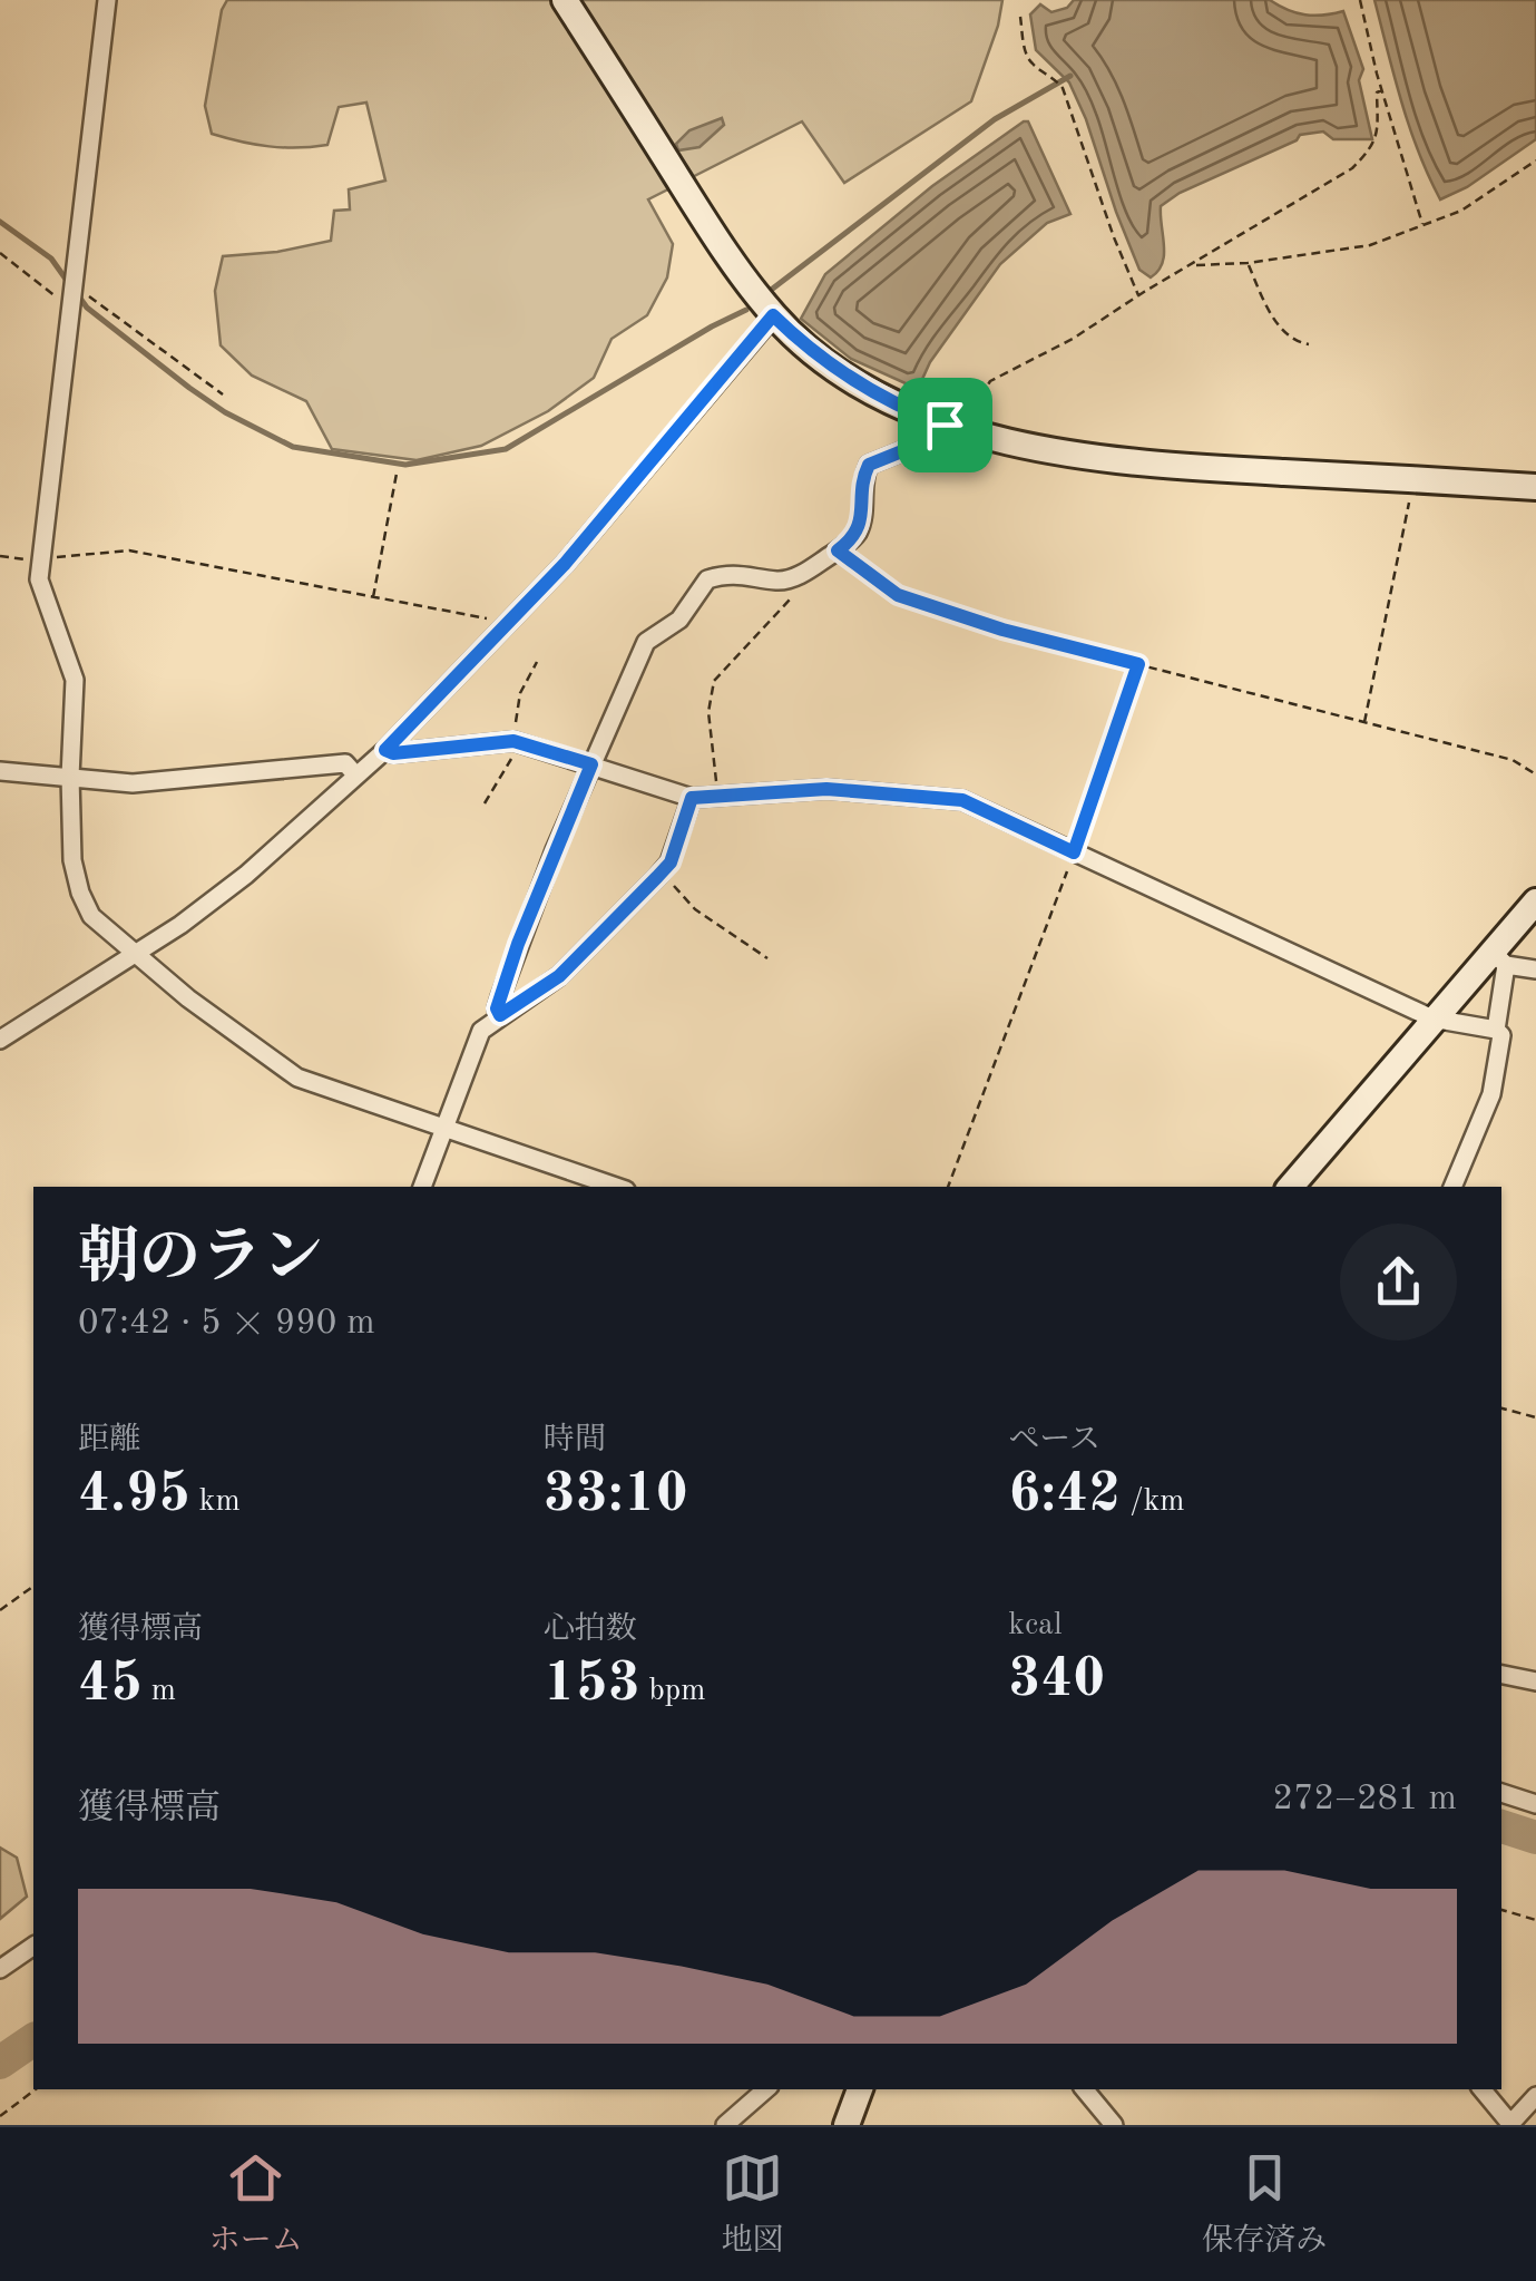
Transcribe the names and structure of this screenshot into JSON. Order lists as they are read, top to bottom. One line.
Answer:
{"page":{"heading":["朝のラン","07:42 · 5 × 990 m"],"stats":[["距離","4.95 km"],["時間","33:10"],["ペース","6:42 /km"],["獲得標高","45 m"],["心拍数","153 bpm"],["kcal","340"]],"chart":["獲得標高","272–281 m"],"tabs":["ホーム","地図","保存済み"]}}
